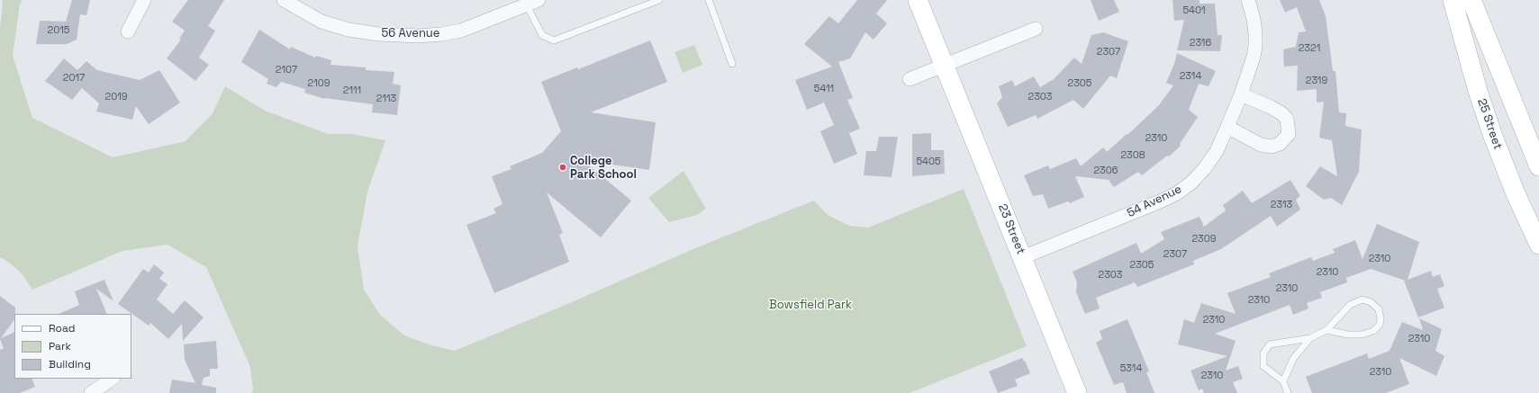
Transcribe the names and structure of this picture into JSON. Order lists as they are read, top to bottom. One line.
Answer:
{"streets":{"main road":["25 Street","23 Street"],"street":["56 Avenue","54 Avenue"]},"crossings":[["54 Avenue","23 Street"]],"parks":["Bowsfield Park"],"places":["College Park School"],"house_numbers":["5401","2015","2316","2321","2307","2107","2314","2017","2319","2109","2305","5411","2111","2019","2303","2113","2310","2308","5405","2306","2313","2309","2307","2310","2305","2310","2303","2310","2310","2310","2310","5314","2310","2310"],"legend":["Road","Park","Building"]}
